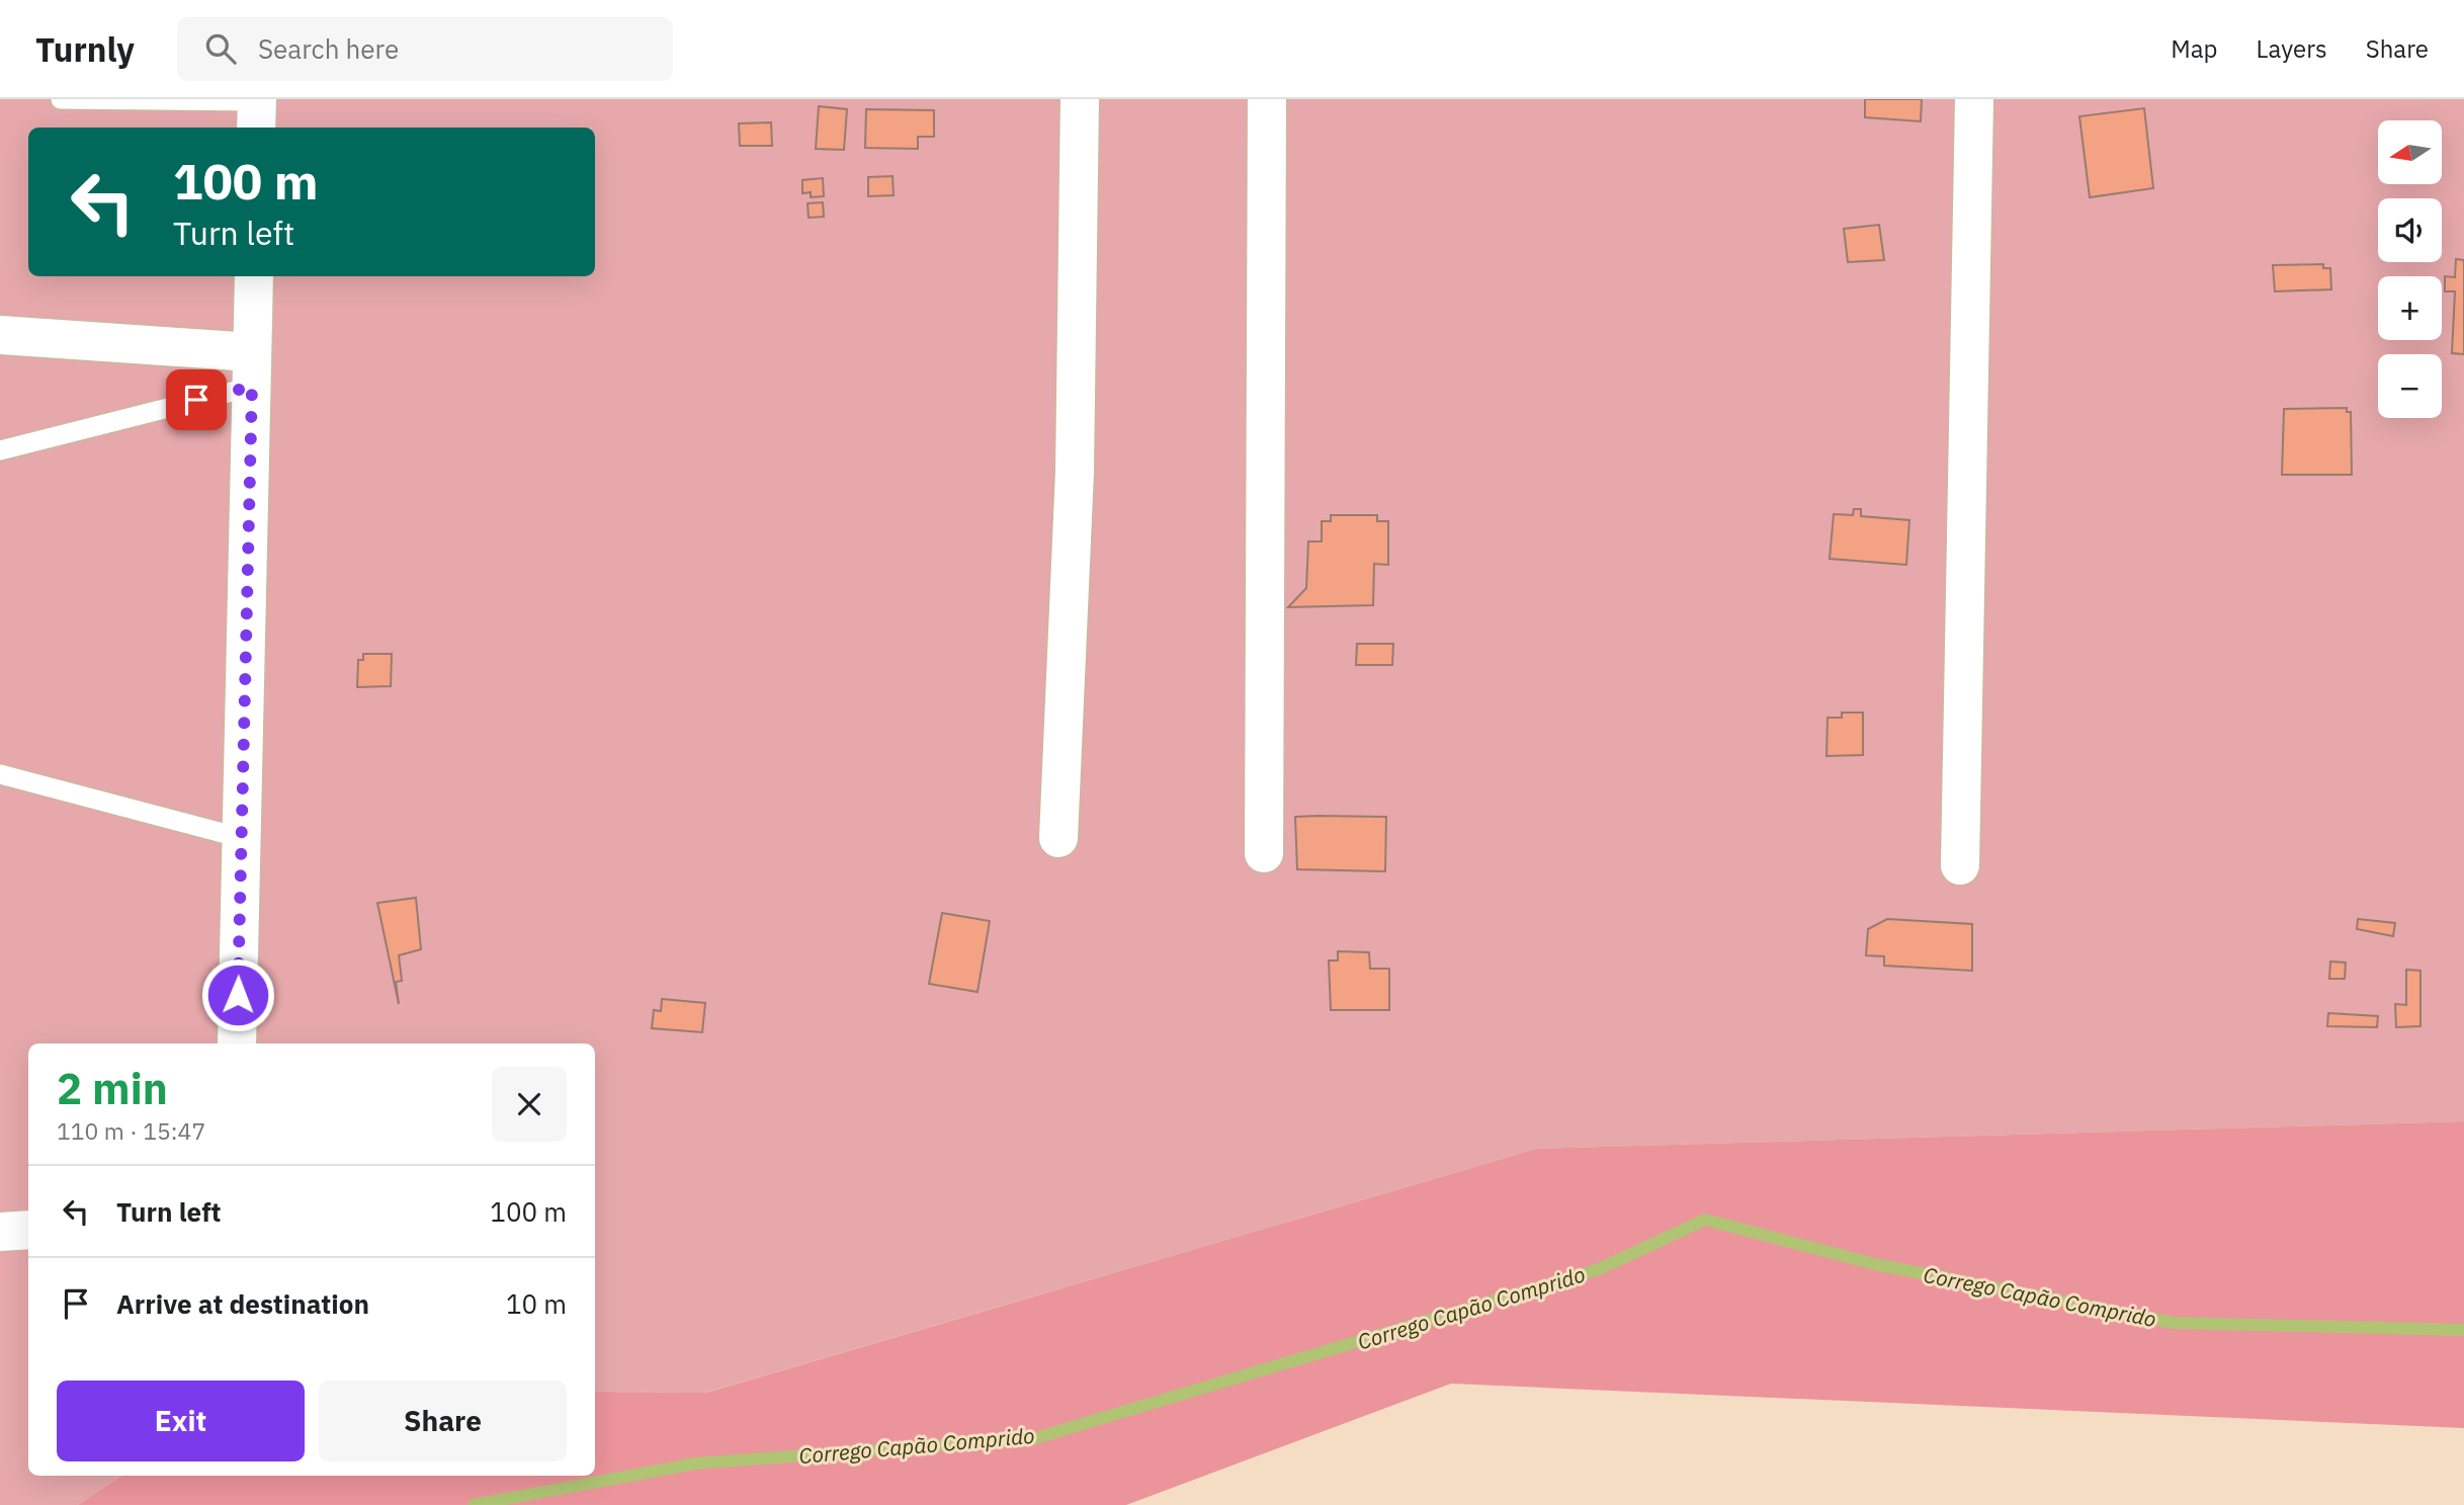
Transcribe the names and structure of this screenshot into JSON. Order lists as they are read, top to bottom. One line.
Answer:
{"water":["Corrego Capão Comprido"],"north":"left","page":{"header":"Turnly","search":"Search here","nav":["Map","Layers","Share"],"map_buttons":["+","−"],"turn":["100 m","Turn left"],"heading":["2 min","110 m · 15:47"],"list":[{"name":"Turn left","value":"100 m"},{"name":"Arrive at destination","value":"10 m"}],"buttons":["Exit","Share"]}}
